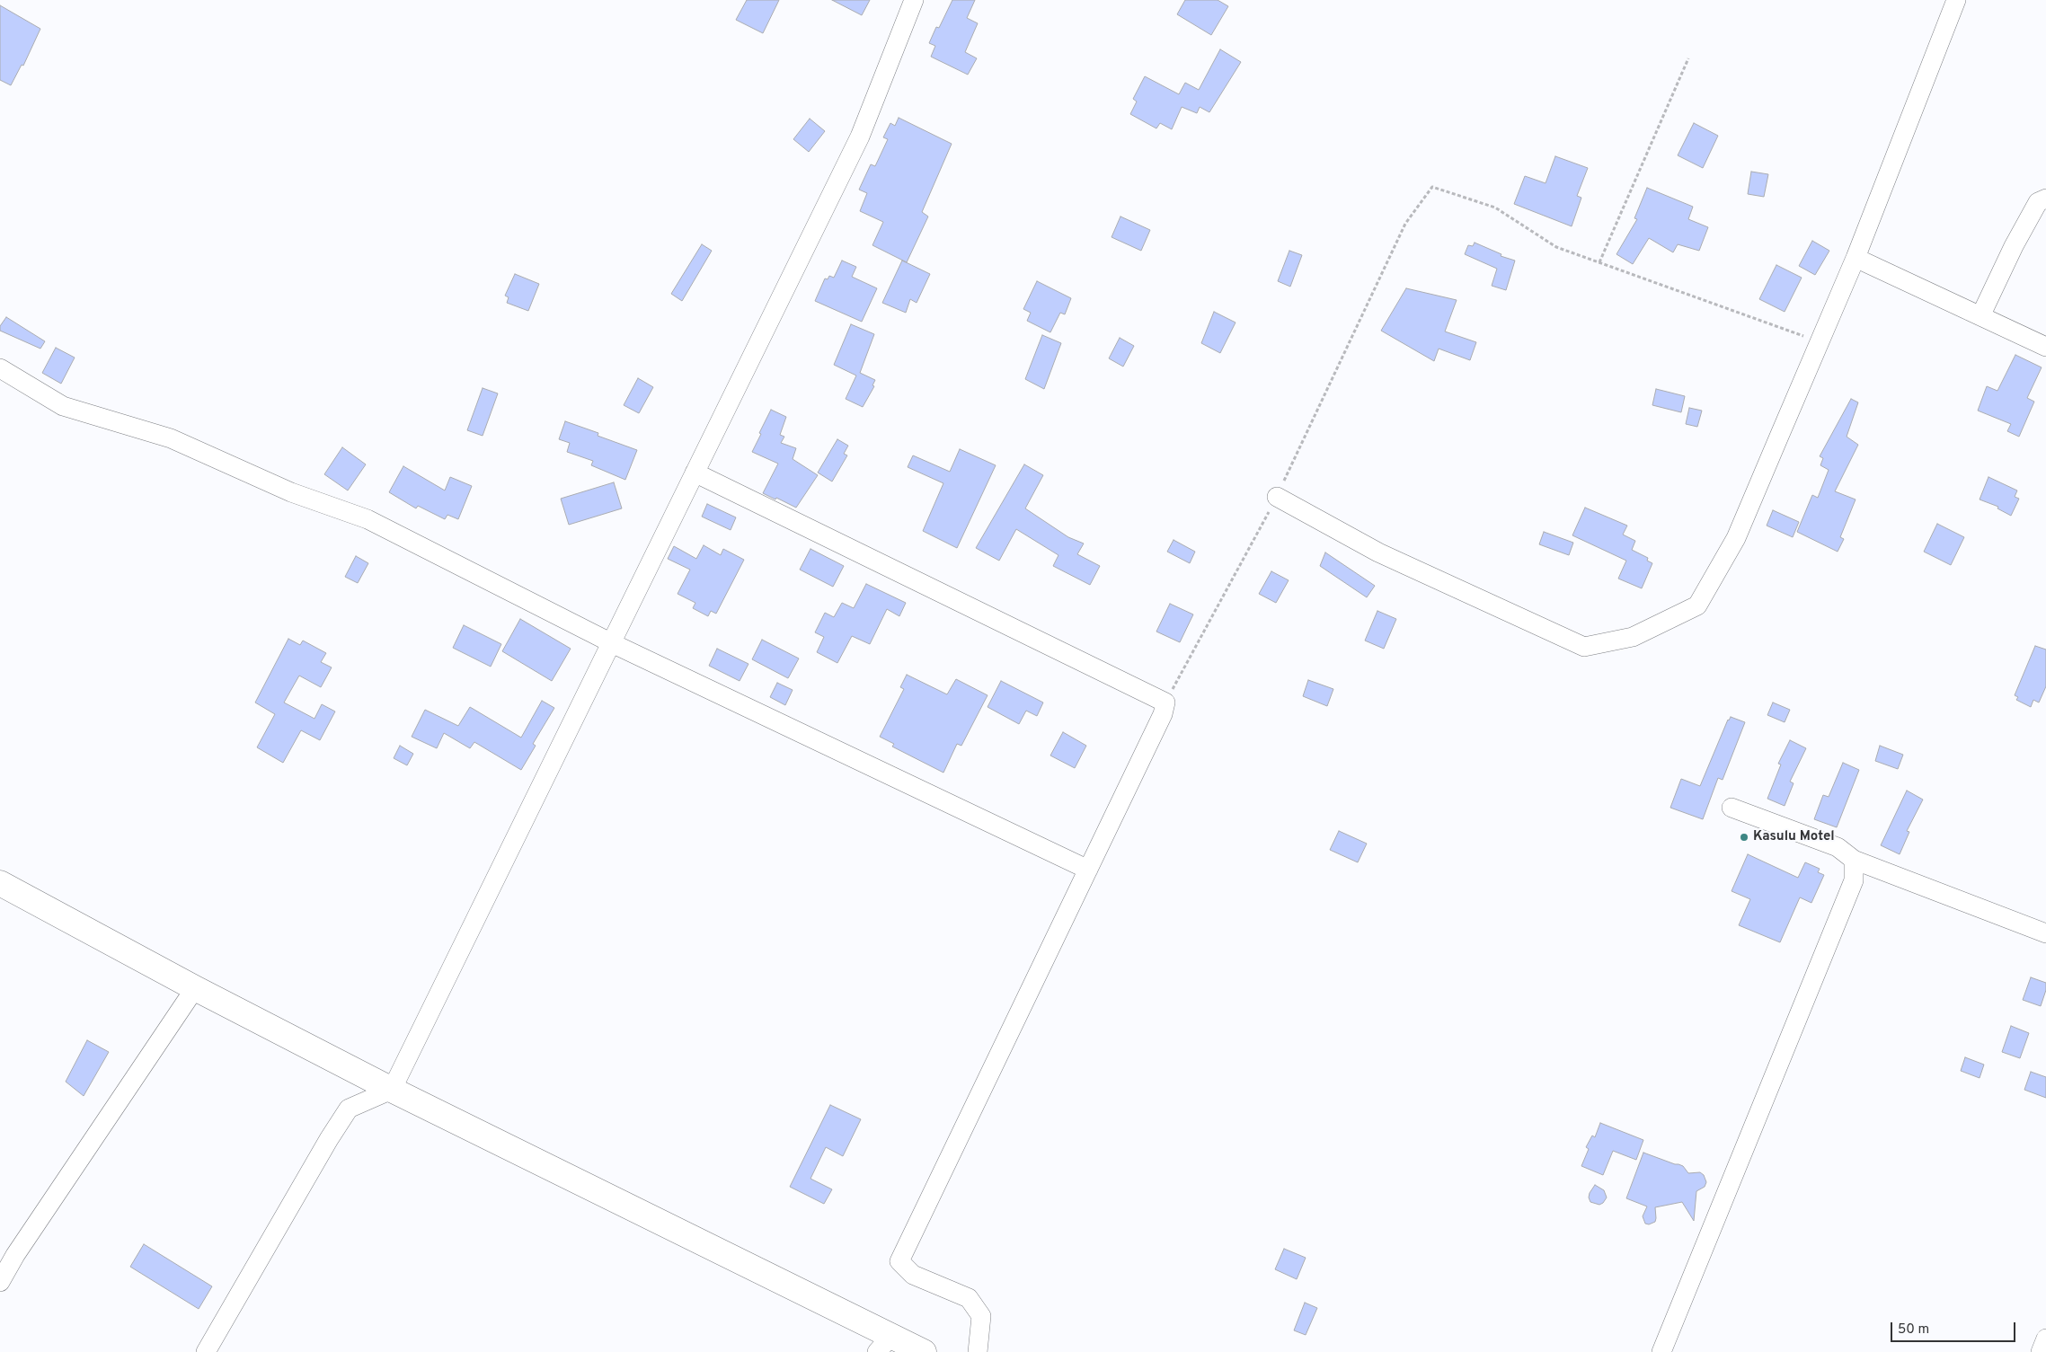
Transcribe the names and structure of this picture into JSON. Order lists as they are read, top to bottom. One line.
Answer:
{"places":["Kasulu Motel"],"scale_bar":"50 m"}
